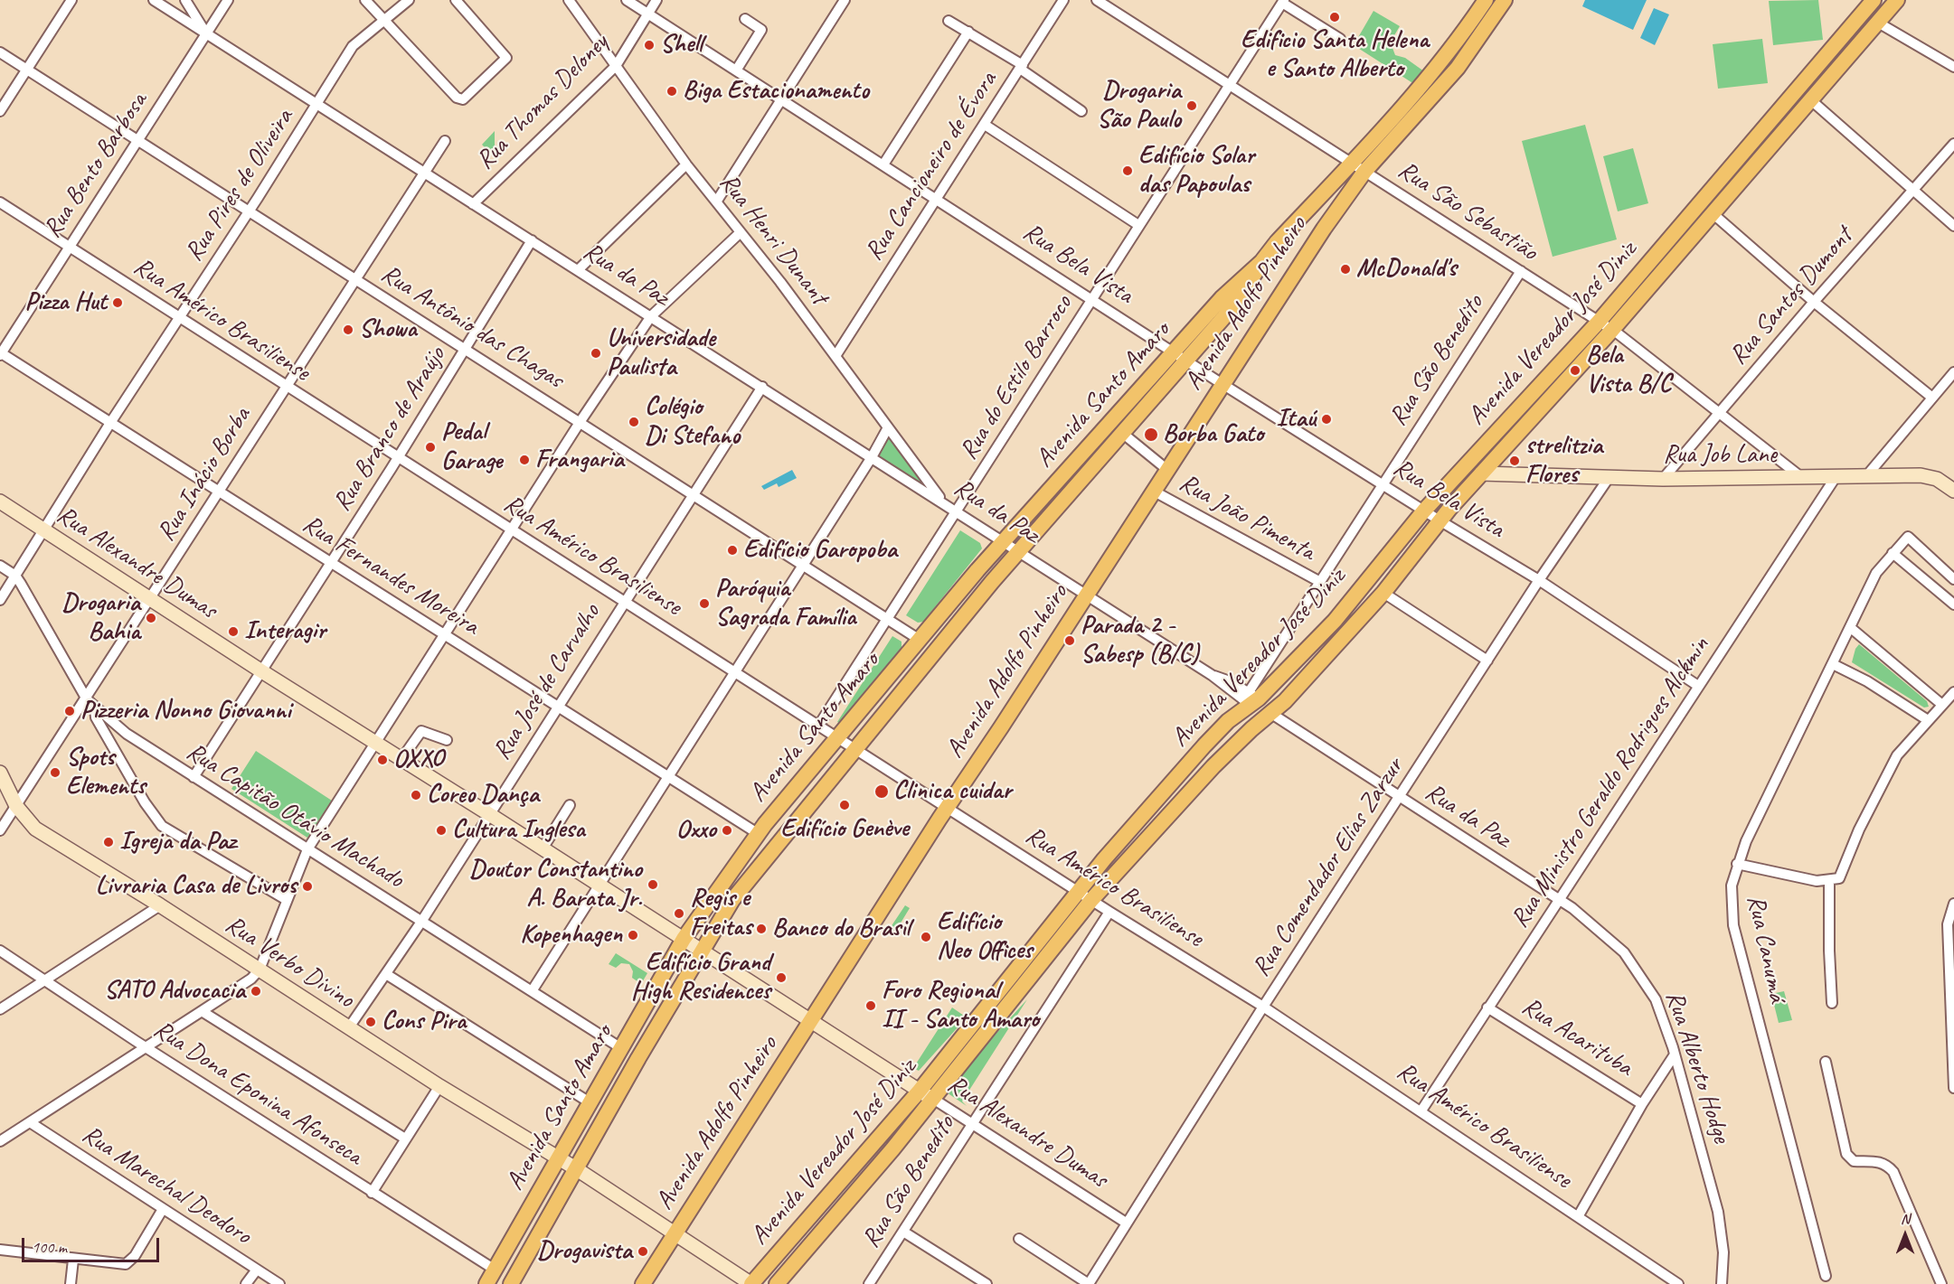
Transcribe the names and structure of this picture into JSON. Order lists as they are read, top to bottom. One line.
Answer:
{"streets":{"main road":["Avenida Adolfo Pinheiro","Avenida Vereador José Diniz","Avenida Santo Amaro"],"street":["Rua Thomas Deloney","Rua Bento Barbosa","Rua Cancioneiro de Évora","Rua Pires de Oliveira","Rua São Sebastião","Rua Henri Dunant","Rua Bela Vista","Rua da Paz","Rua Santos Dumont","Rua Américo Brasiliense","Rua Antônio das Chagas","Rua São Benedito","Rua do Estilo Barroco","Rua Branco de Araújo","Rua Job Lane","Rua Inácio Borba","Rua João Pimenta","Rua Alexandre Dumas","Rua Fernandes Moreira","Rua José de Carvalho","Rua Ministro Geraldo Rodrigues Alckmin","Rua Capitão Otávio Machado","Rua Comendador Elias Zarzur","Rua Canumá","Rua Verbo Divino","Rua Acarituba","Rua Alberto Hodge","Rua Dona Eponina Afonseca","Rua Marechal Deodoro"]},"crossings":[["Rua Thomas Deloney","Rua Henri Dunant"],["Rua Thomas Deloney","Rua Bela Vista"],["Rua Thomas Deloney","Rua da Paz"],["Rua Bento Barbosa","Rua da Paz"],["Rua Bento Barbosa","Rua Américo Brasiliense"],["Rua Bento Barbosa","Rua Antônio das Chagas"],["Rua Bento Barbosa","Rua Fernandes Moreira"],["Rua Cancioneiro de Évora","Rua Henri Dunant"],["Rua Cancioneiro de Évora","Rua Bela Vista"],["Rua Pires de Oliveira","Rua da Paz"],["Rua Pires de Oliveira","Rua Américo Brasiliense"],["Rua Pires de Oliveira","Rua Antônio das Chagas"],["Rua Pires de Oliveira","Rua Alexandre Dumas"],["Rua Pires de Oliveira","Rua Fernandes Moreira"],["Rua Pires de Oliveira","Rua Capitão Otávio Machado"],["Rua São Sebastião","Rua Santos Dumont"],["Rua São Sebastião","Avenida Adolfo Pinheiro"],["Rua São Sebastião","Avenida Vereador José Diniz"],["Rua São Sebastião","Rua São Benedito"],["Rua São Sebastião","Rua do Estilo Barroco"],["Rua São Sebastião","Avenida Santo Amaro"],["Rua São Sebastião","Rua Job Lane"],["Rua Henri Dunant","Rua da Paz"],["Rua Bela Vista","Avenida Adolfo Pinheiro"],["Rua Bela Vista","Avenida Vereador José Diniz"],["Rua Bela Vista","Rua São Benedito"],["Rua Bela Vista","Rua do Estilo Barroco"],["Rua Bela Vista","Avenida Santo Amaro"],["Rua Bela Vista","Rua Ministro Geraldo Rodrigues Alckmin"],["Rua Bela Vista","Rua Comendador Elias Zarzur"],["Rua da Paz","Avenida Adolfo Pinheiro"],["Rua da Paz","Avenida Vereador José Diniz"],["Rua da Paz","Rua São Benedito"],["Rua da Paz","Rua do Estilo Barroco"],["Rua da Paz","Avenida Santo Amaro"],["Rua da Paz","Rua Branco de Araújo"],["Rua da Paz","Rua Inácio Borba"],["Rua da Paz","Rua José de Carvalho"],["Rua da Paz","Rua Ministro Geraldo Rodrigues Alckmin"],["Rua da Paz","Rua Comendador Elias Zarzur"],["Rua da Paz","Rua Alberto Hodge"],["Rua Santos Dumont","Rua Job Lane"],["Avenida Adolfo Pinheiro","Rua Américo Brasiliense"],["Avenida Adolfo Pinheiro","Rua João Pimenta"],["Avenida Adolfo Pinheiro","Rua Alexandre Dumas"],["Avenida Adolfo Pinheiro","Rua Verbo Divino"],["Rua Américo Brasiliense","Avenida Vereador José Diniz"],["Rua Américo Brasiliense","Rua São Benedito"],["Rua Américo Brasiliense","Rua do Estilo Barroco"],["Rua Américo Brasiliense","Avenida Santo Amaro"],["Rua Américo Brasiliense","Rua Branco de Araújo"],["Rua Américo Brasiliense","Rua Inácio Borba"],["Rua Américo Brasiliense","Rua José de Carvalho"],["Rua Américo Brasiliense","Rua Ministro Geraldo Rodrigues Alckmin"],["Rua Américo Brasiliense","Rua Comendador Elias Zarzur"],["Rua Antônio das Chagas","Rua do Estilo Barroco"],["Rua Antônio das Chagas","Avenida Santo Amaro"],["Rua Antônio das Chagas","Rua Branco de Araújo"],["Rua Antônio das Chagas","Rua Inácio Borba"],["Rua Antônio das Chagas","Rua José de Carvalho"],["Avenida Vereador José Diniz","Rua São Benedito"],["Avenida Vereador José Diniz","Rua Job Lane"],["Avenida Vereador José Diniz","Rua Alexandre Dumas"],["Avenida Vereador José Diniz","Rua Verbo Divino"],["Rua São Benedito","Rua João Pimenta"],["Rua São Benedito","Rua Alexandre Dumas"],["Avenida Santo Amaro","Rua Alexandre Dumas"],["Avenida Santo Amaro","Rua Fernandes Moreira"],["Avenida Santo Amaro","Rua Capitão Otávio Machado"],["Avenida Santo Amaro","Rua Verbo Divino"],["Avenida Santo Amaro","Rua Dona Eponina Afonseca"],["Rua Branco de Araújo","Rua Alexandre Dumas"],["Rua Branco de Araújo","Rua Fernandes Moreira"],["Rua Branco de Araújo","Rua Capitão Otávio Machado"],["Rua Job Lane","Rua Ministro Geraldo Rodrigues Alckmin"],["Rua Job Lane","Rua Comendador Elias Zarzur"],["Rua Inácio Borba","Rua Alexandre Dumas"],["Rua Inácio Borba","Rua Fernandes Moreira"],["Rua Inácio Borba","Rua Capitão Otávio Machado"],["Rua Inácio Borba","Rua Verbo Divino"],["Rua Alexandre Dumas","Rua José de Carvalho"],["Rua Alexandre Dumas","Rua Comendador Elias Zarzur"],["Rua Fernandes Moreira","Rua José de Carvalho"],["Rua José de Carvalho","Rua Capitão Otávio Machado"],["Rua José de Carvalho","Rua Verbo Divino"],["Rua Ministro Geraldo Rodrigues Alckmin","Rua Acarituba"],["Rua Ministro Geraldo Rodrigues Alckmin","Rua Alberto Hodge"]],"places":["Edificio Santa Helena e Santo Alberto","Shell","Biga Estacionamento","Drogaria São Paulo","Edifício Solar das Papoulas","McDonald's","Pizza Hut","Showa","Universidade Paulista","Bela Vista B/C","Itaú","Colégio Di Stefano","Borba Gato","Pedal Garage","Frangaria","strelitzia Flores","Edifício Garopoba","Paróquia Sagrada Família","Drogaria Bahia","Interagir","Parada 2 - Sabesp (B/C)","Pizzeria Nonno Giovanni","OXXO","Spots Elements","Clinica cuidar","Coreo Dança","Edifício Genève","Cultura Inglesa","Oxxo","Igreja da Paz","Doutor Constantino A. Barata Jr.","Livraria Casa de Livros","Regis e Freitas","Banco do Brasil","Kopenhagen","Edifício Neo Offices","Edifício Grand High Residences","SATO Advocacia","Foro Regional II - Santo Amaro","Cons Pira","Drogavista"],"scale_bar":"100 m","north":"top"}
